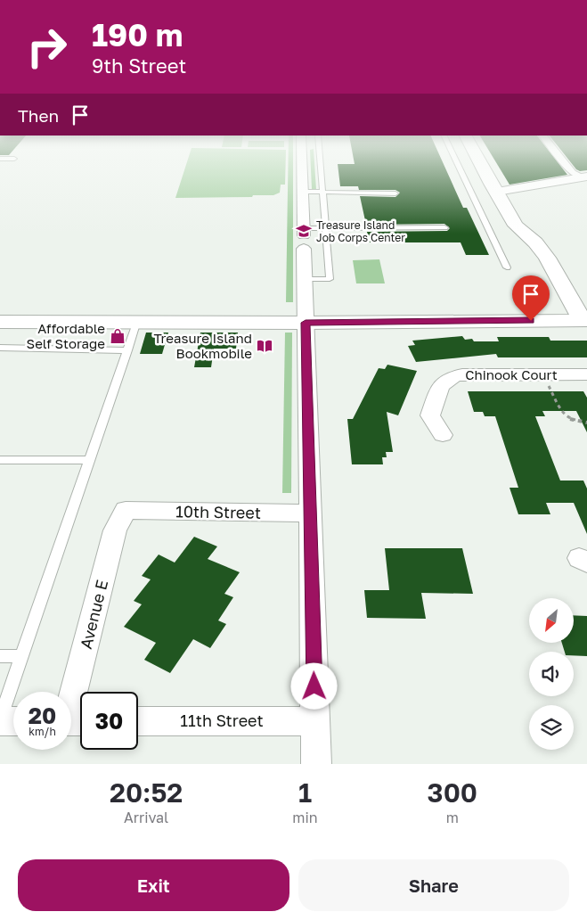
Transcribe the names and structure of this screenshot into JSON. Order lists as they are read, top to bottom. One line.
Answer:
{"streets":{"street":["Chinook Court","10th Street","Avenue E","11th Street"]},"crossings":[["10th Street","Avenue E"]],"places":{"school or university":["Treasure Island Job Corps Center"],"shop":["Affordable Self Storage"],"library":["Treasure Island Bookmobile"]},"north":"bottom left","page":{"turn":["190 m","9th Street"],"then":"Then","speed":"20 km/h","limit":"30","eta":["20:52","Arrival","1","min","300","m"],"buttons":["Exit","Share"]}}
